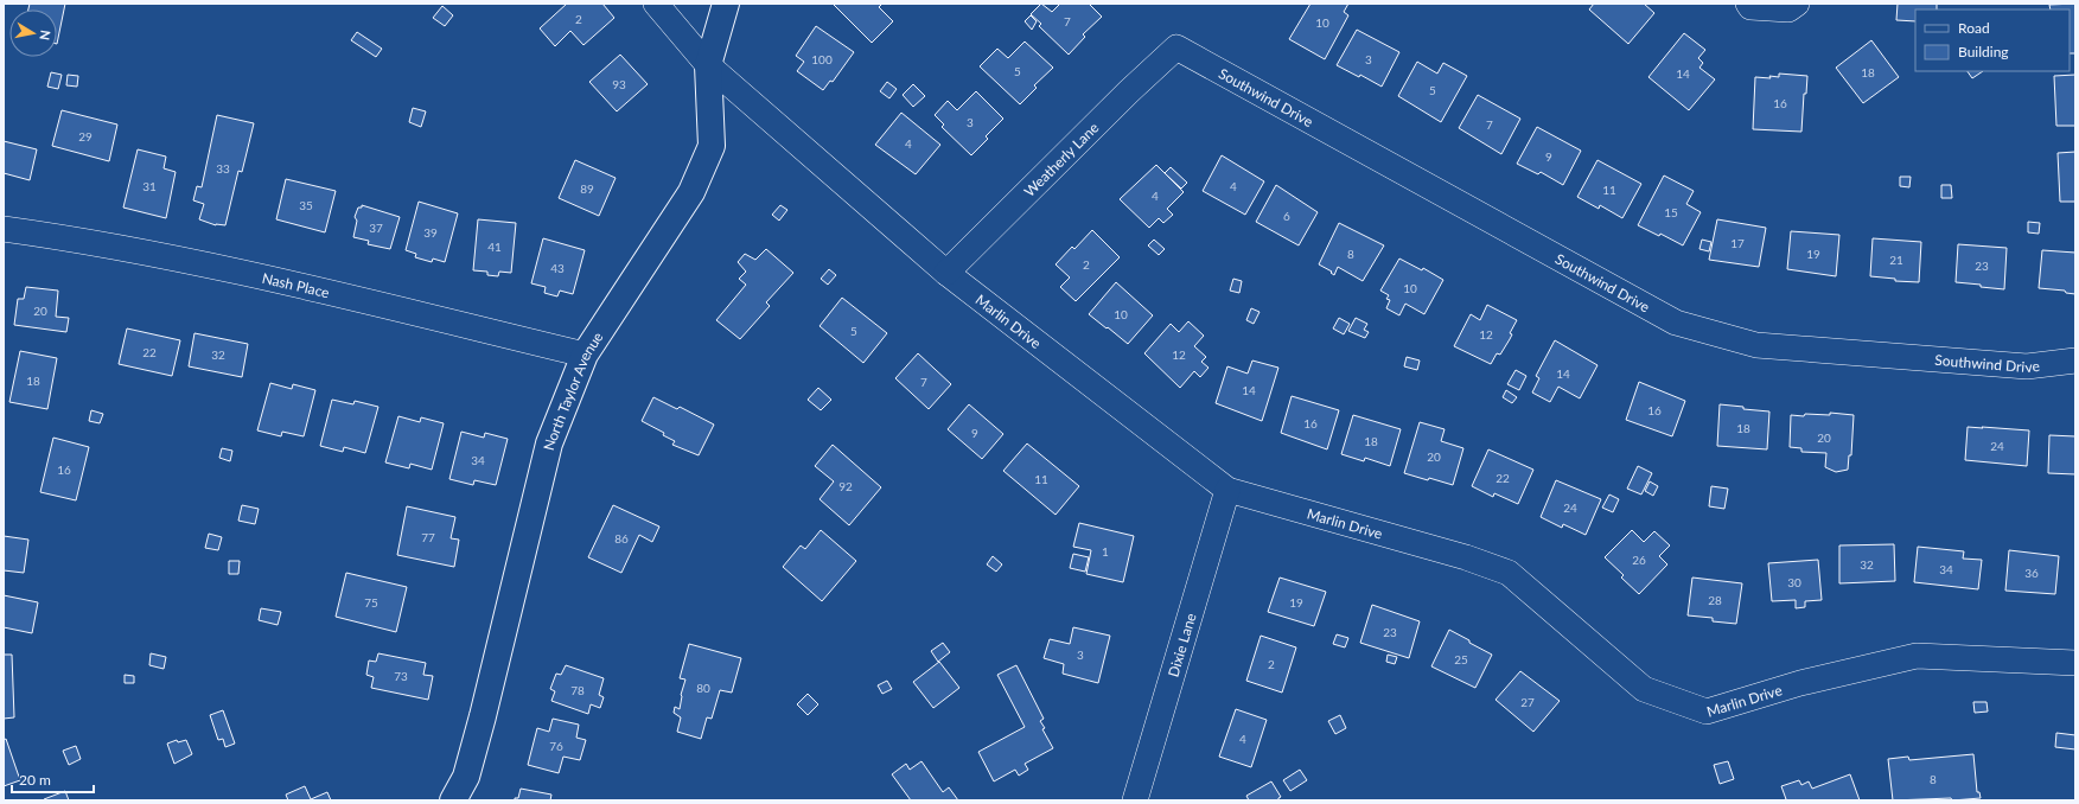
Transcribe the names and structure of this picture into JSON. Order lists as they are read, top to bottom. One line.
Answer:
{"streets":{"street":["Southwind Drive","Weatherly Lane","Nash Place","Marlin Drive","North Taylor Avenue","Dixie Lane"]},"crossings":[["Southwind Drive","Weatherly Lane"],["Weatherly Lane","Marlin Drive"],["Nash Place","North Taylor Avenue"],["Marlin Drive","North Taylor Avenue"],["Marlin Drive","Dixie Lane"]],"house_numbers":["2","7","10","100","3","5","18","14","93","5","16","3","7","29","4","9","33","31","4","89","11","4","35","15","6","37","39","17","41","8","19","21","2","23","43","10","20","10","5","12","22","32","12","14","18","7","14","16","16","18","9","20","18","24","20","34","16","22","11","92","24","77","86","1","26","32","34","36","30","28","75","19","23","3","25","2","73","80","78","27","4","76","8"],"legend":["Road","Building"],"scale_bar":"20 m","north":"right"}
